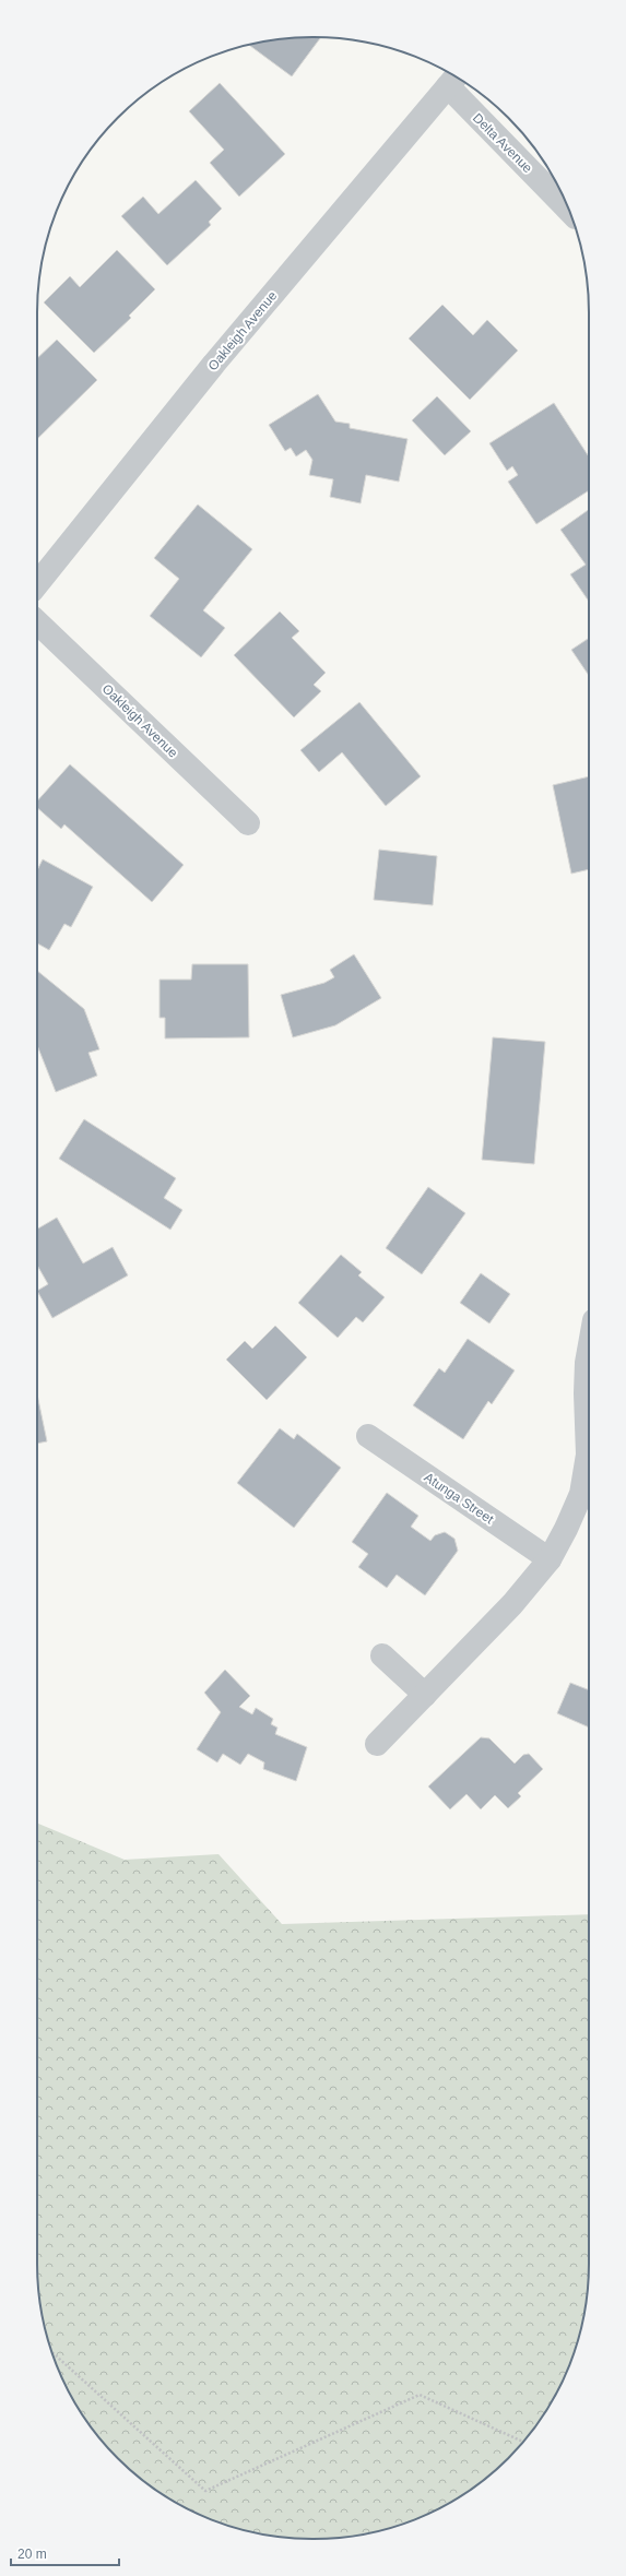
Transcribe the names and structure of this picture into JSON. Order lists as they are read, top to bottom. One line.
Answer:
{"streets":{"street":["Delta Avenue","Oakleigh Avenue","Atunga Street"]},"crossings":[["Delta Avenue","Oakleigh Avenue"]],"scale_bar":"20 m"}
